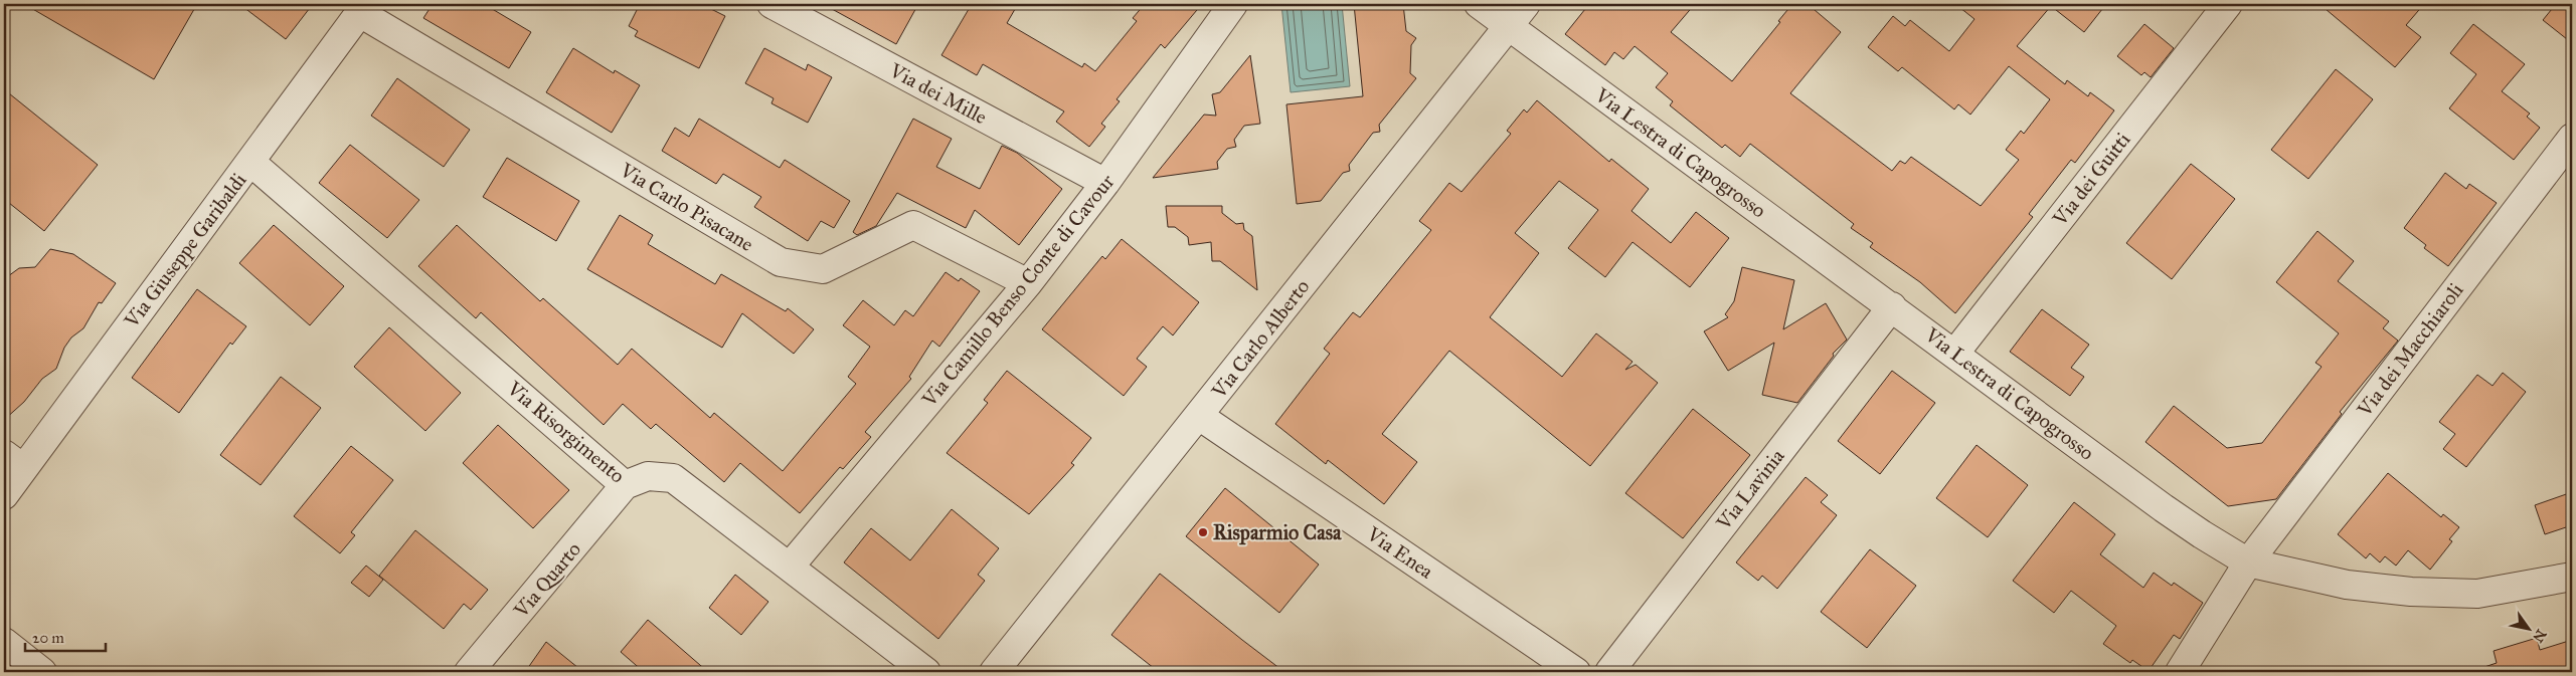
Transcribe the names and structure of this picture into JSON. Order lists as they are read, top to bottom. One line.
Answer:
{"streets":{"street":["Via dei Mille","Via Lestra di Capogrosso","Via dei Guitti","Via Carlo Pisacane","Via Giuseppe Garibaldi","Via Camillo Benso Conte di Cavour","Via Carlo Alberto","Via dei Macchiaroli","Via Risorgimento","Via Lavinia","Via Enea","Via Quarto"]},"crossings":[["Via dei Mille","Via Camillo Benso Conte di Cavour"],["Via Lestra di Capogrosso","Via dei Guitti"],["Via Lestra di Capogrosso","Via Carlo Alberto"],["Via Lestra di Capogrosso","Via dei Macchiaroli"],["Via Lestra di Capogrosso","Via Lavinia"],["Via Carlo Pisacane","Via Giuseppe Garibaldi"],["Via Carlo Pisacane","Via Camillo Benso Conte di Cavour"],["Via Giuseppe Garibaldi","Via Risorgimento"],["Via Camillo Benso Conte di Cavour","Via Risorgimento"],["Via Carlo Alberto","Via Enea"],["Via Risorgimento","Via Quarto"]],"places":["Risparmio Casa"],"scale_bar":"20 m","north":"bottom right"}
